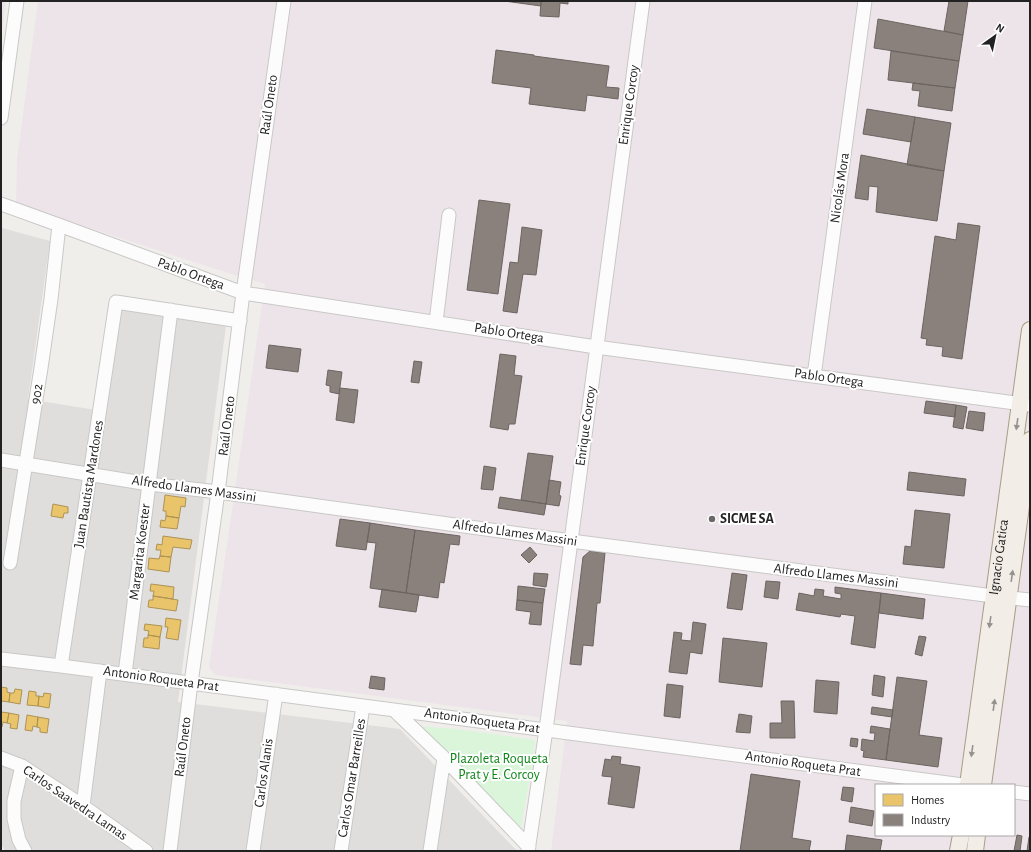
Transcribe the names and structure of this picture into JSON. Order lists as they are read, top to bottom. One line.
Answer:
{"streets":{"main road":["Ignacio Gatica"],"street":["Raúl Oneto","Enrique Corcoy","Nicolás Mora","Pablo Ortega","902","Juan Bautista Mardones","Alfredo Llames Massini","Margarita Koester","Antonio Roqueta Prat","Carlos Alanis","Carlos Omar Barreilles","Carlos Saavedra Lamas"]},"crossings":[["Raúl Oneto","Pablo Ortega"],["Raúl Oneto","Alfredo Llames Massini"],["Raúl Oneto","Antonio Roqueta Prat"],["Enrique Corcoy","Pablo Ortega"],["Enrique Corcoy","Alfredo Llames Massini"],["Enrique Corcoy","Antonio Roqueta Prat"],["Nicolás Mora","Pablo Ortega"],["Pablo Ortega","902"],["Pablo Ortega","Ignacio Gatica"],["902","Alfredo Llames Massini"],["Juan Bautista Mardones","Alfredo Llames Massini"],["Juan Bautista Mardones","Margarita Koester"],["Juan Bautista Mardones","Antonio Roqueta Prat"],["Alfredo Llames Massini","Margarita Koester"],["Alfredo Llames Massini","Ignacio Gatica"],["Margarita Koester","Antonio Roqueta Prat"],["Antonio Roqueta Prat","Carlos Alanis"],["Antonio Roqueta Prat","Carlos Omar Barreilles"]],"parks":["Plazoleta Roqueta Prat y E. Corcoy"],"places":["SICME SA"],"legend":["Homes","Industry"],"north":"top right"}
